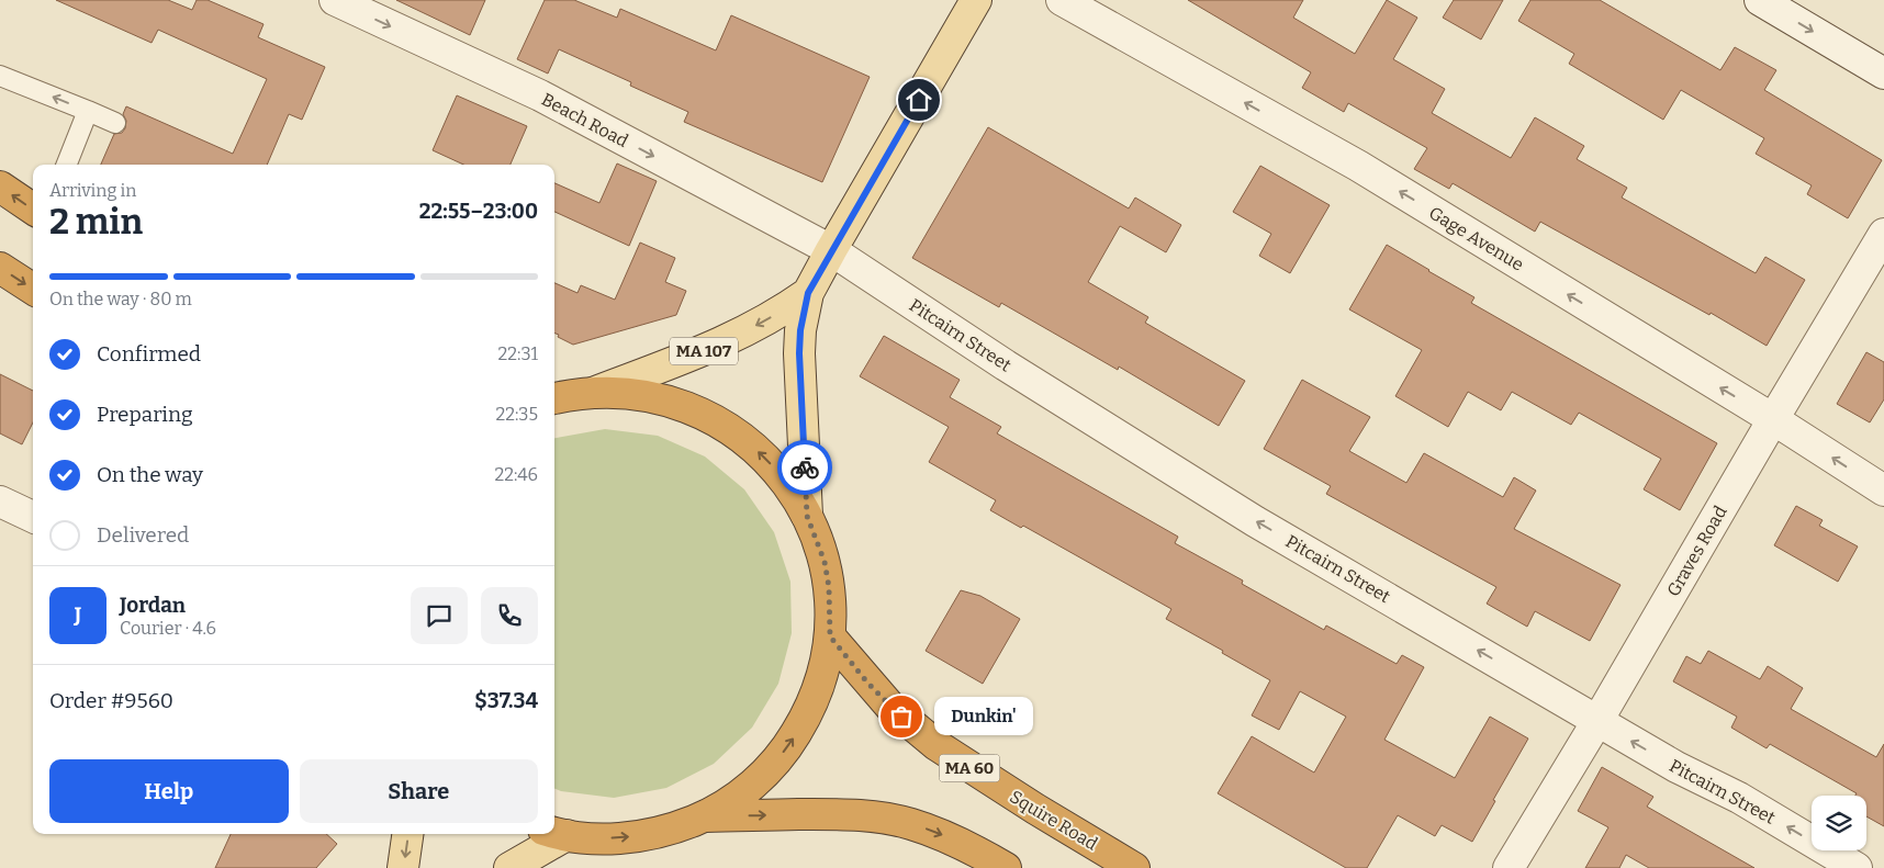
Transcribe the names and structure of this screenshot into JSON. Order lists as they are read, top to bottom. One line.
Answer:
{"streets":{"highway":["MA 60","Squire Road"],"main road":["MA 107"],"street":["Beach Road","Gage Avenue","Pitcairn Street","Graves Road"]},"crossings":[["Beach Road","Pitcairn Street"],["Beach Road","MA 107"],["Gage Avenue","Graves Road"],["Pitcairn Street","MA 107"],["Pitcairn Street","Graves Road"]],"one_way":["Beach Road","Gage Avenue","Pitcairn Street"],"places":["Dunkin'"],"page":{"heading":["2 min","Arriving in","22:55–23:00"],"panel":["Jordan","Courier · 4.6","Order #9560","$37.34"],"bar":"On the way · 80 m","list":[["Confirmed","22:31"],["Preparing","22:35"],["On the way","22:46"],"Delivered"],"round":"J","bubble":"Dunkin'","buttons":["Help","Share"]}}
